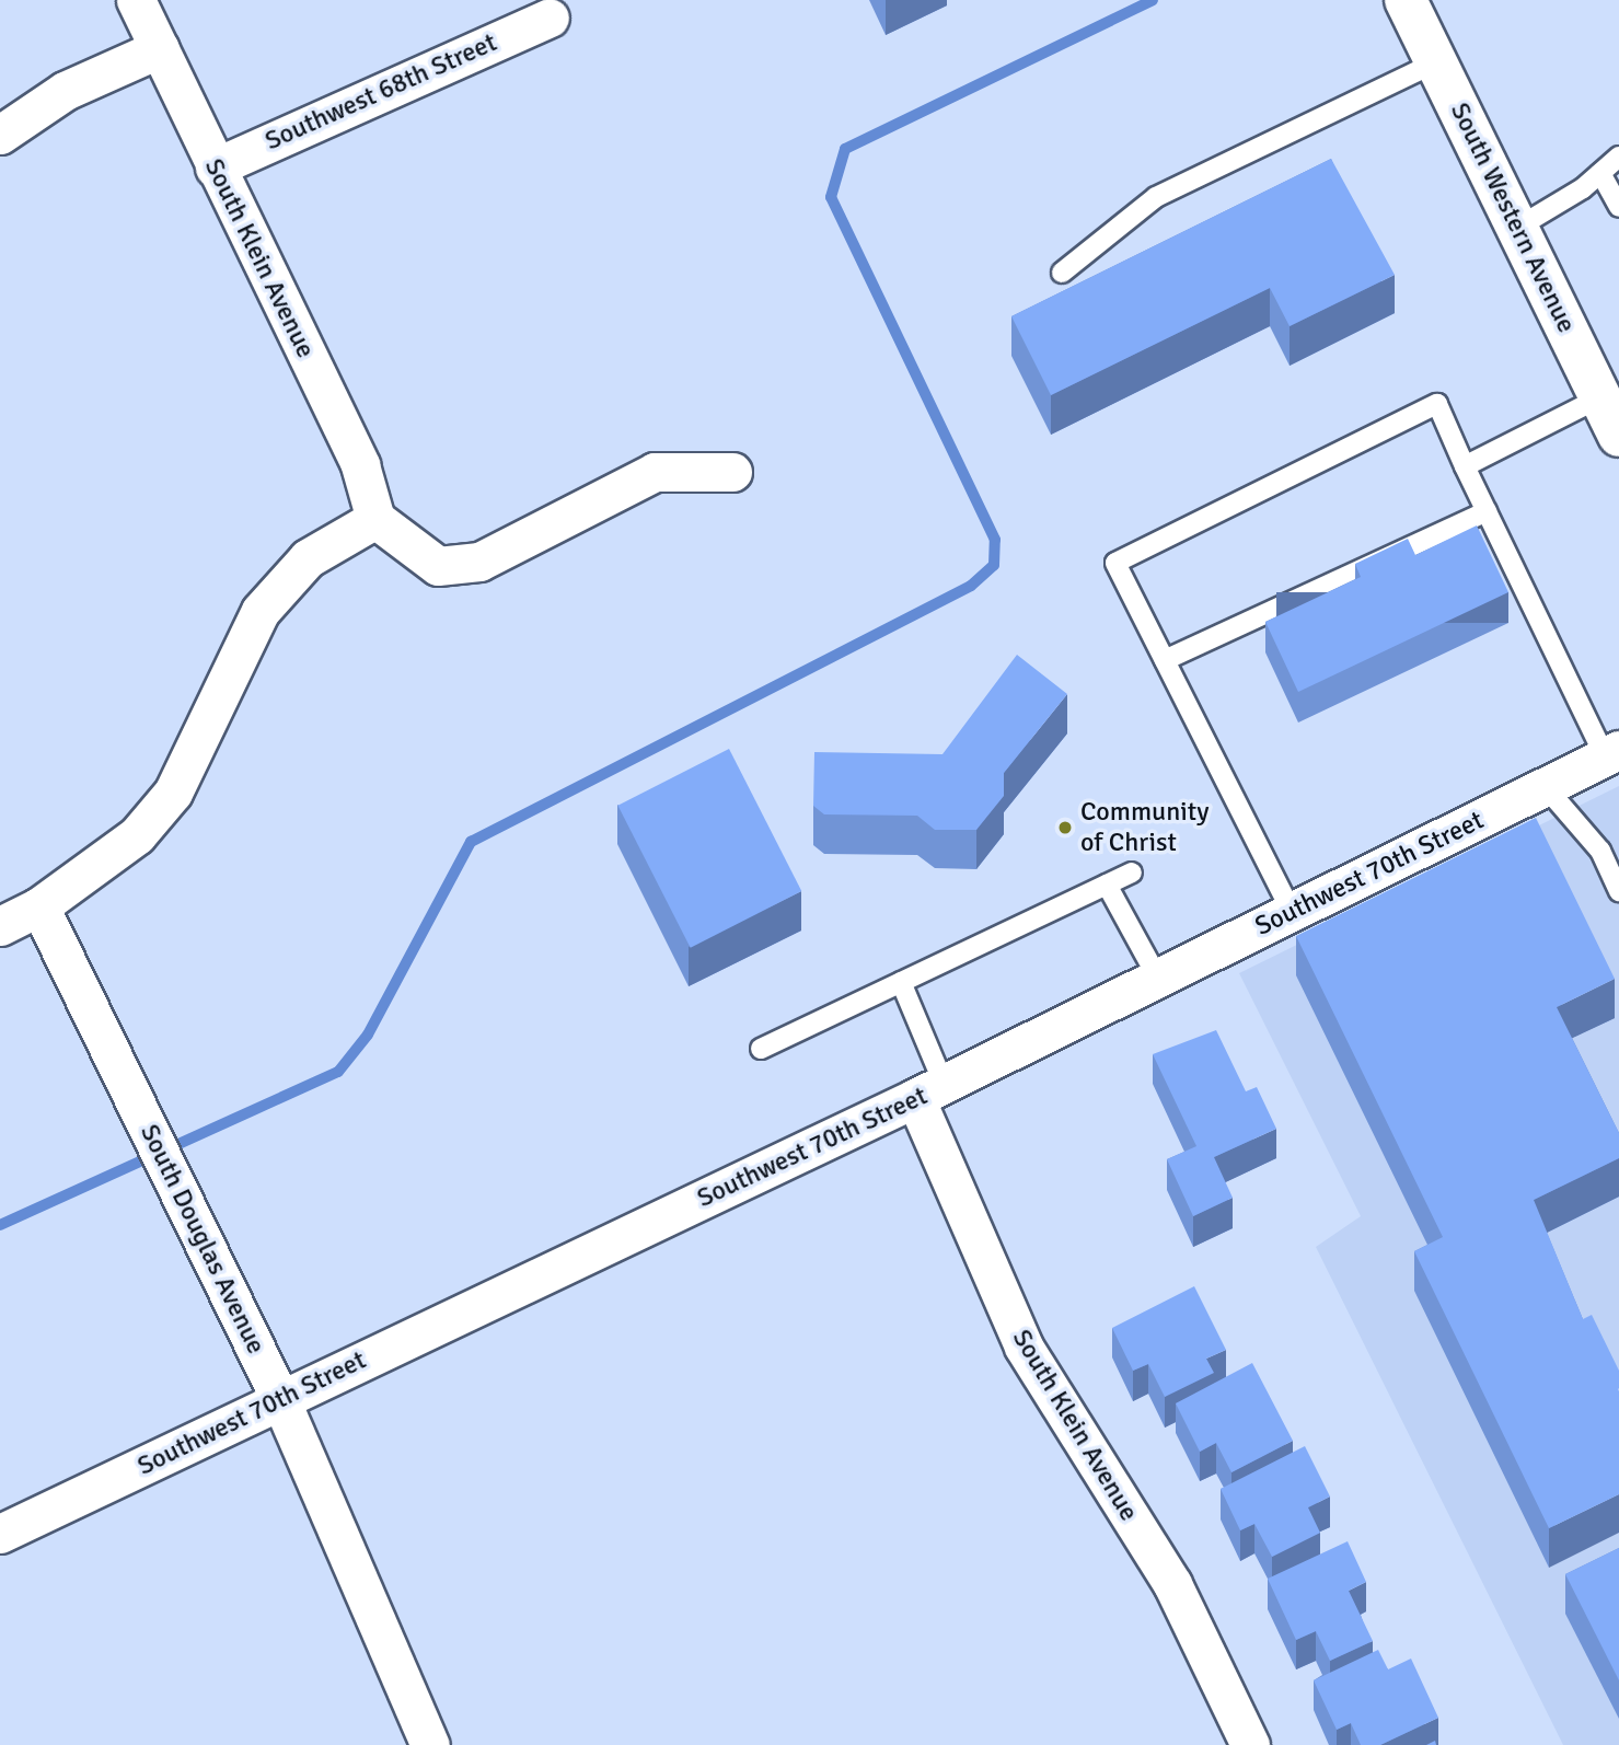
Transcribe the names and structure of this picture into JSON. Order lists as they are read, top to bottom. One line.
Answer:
{"streets":{"main road":["South Western Avenue"],"street":["Southwest 68th Street","South Klein Avenue","Southwest 70th Street","South Douglas Avenue"]},"crossings":[["Southwest 68th Street","South Klein Avenue"],["South Klein Avenue","Southwest 70th Street"],["Southwest 70th Street","South Douglas Avenue"]],"places":["Community of Christ"]}
